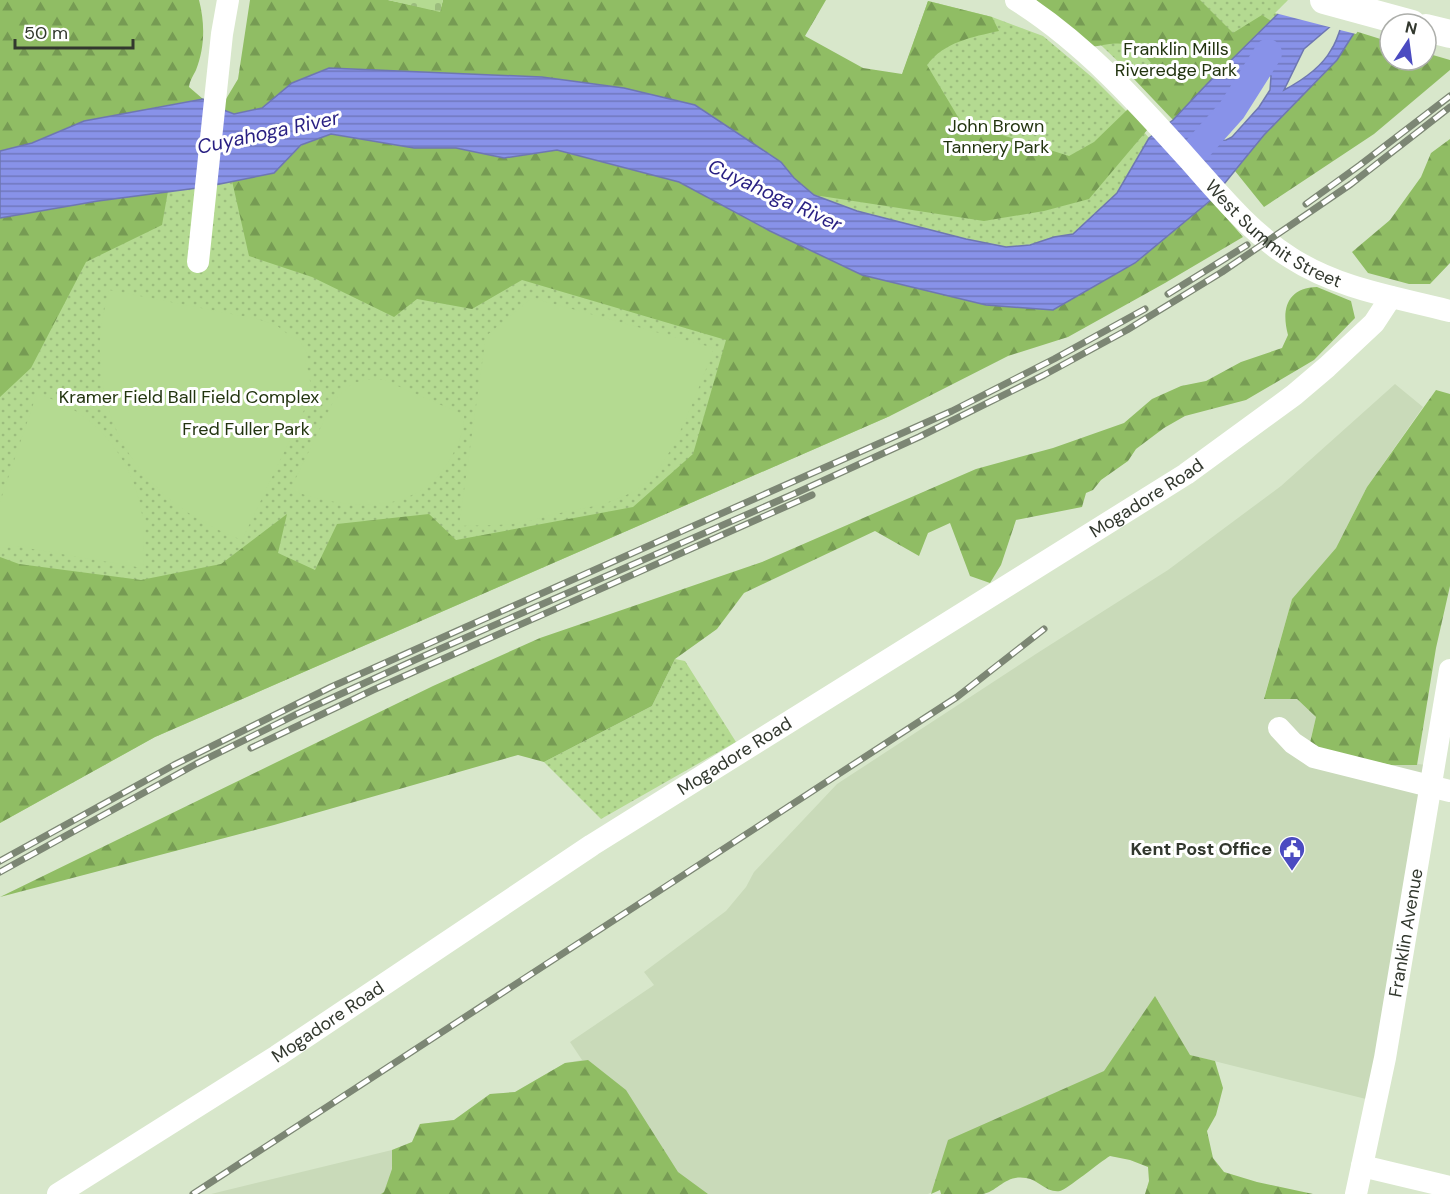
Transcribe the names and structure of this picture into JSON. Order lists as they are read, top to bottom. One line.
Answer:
{"streets":{"street":["West Summit Street","Mogadore Road","Franklin Avenue"]},"crossings":[["West Summit Street","Mogadore Road"]],"water":["Cuyahoga River"],"parks":["Franklin Mills Riveredge Park","John Brown Tannery Park","Kramer Field Ball Field Complex","Fred Fuller Park"],"places":{"public building":["Kent Post Office"]},"scale_bar":"50 m","north":"top"}
